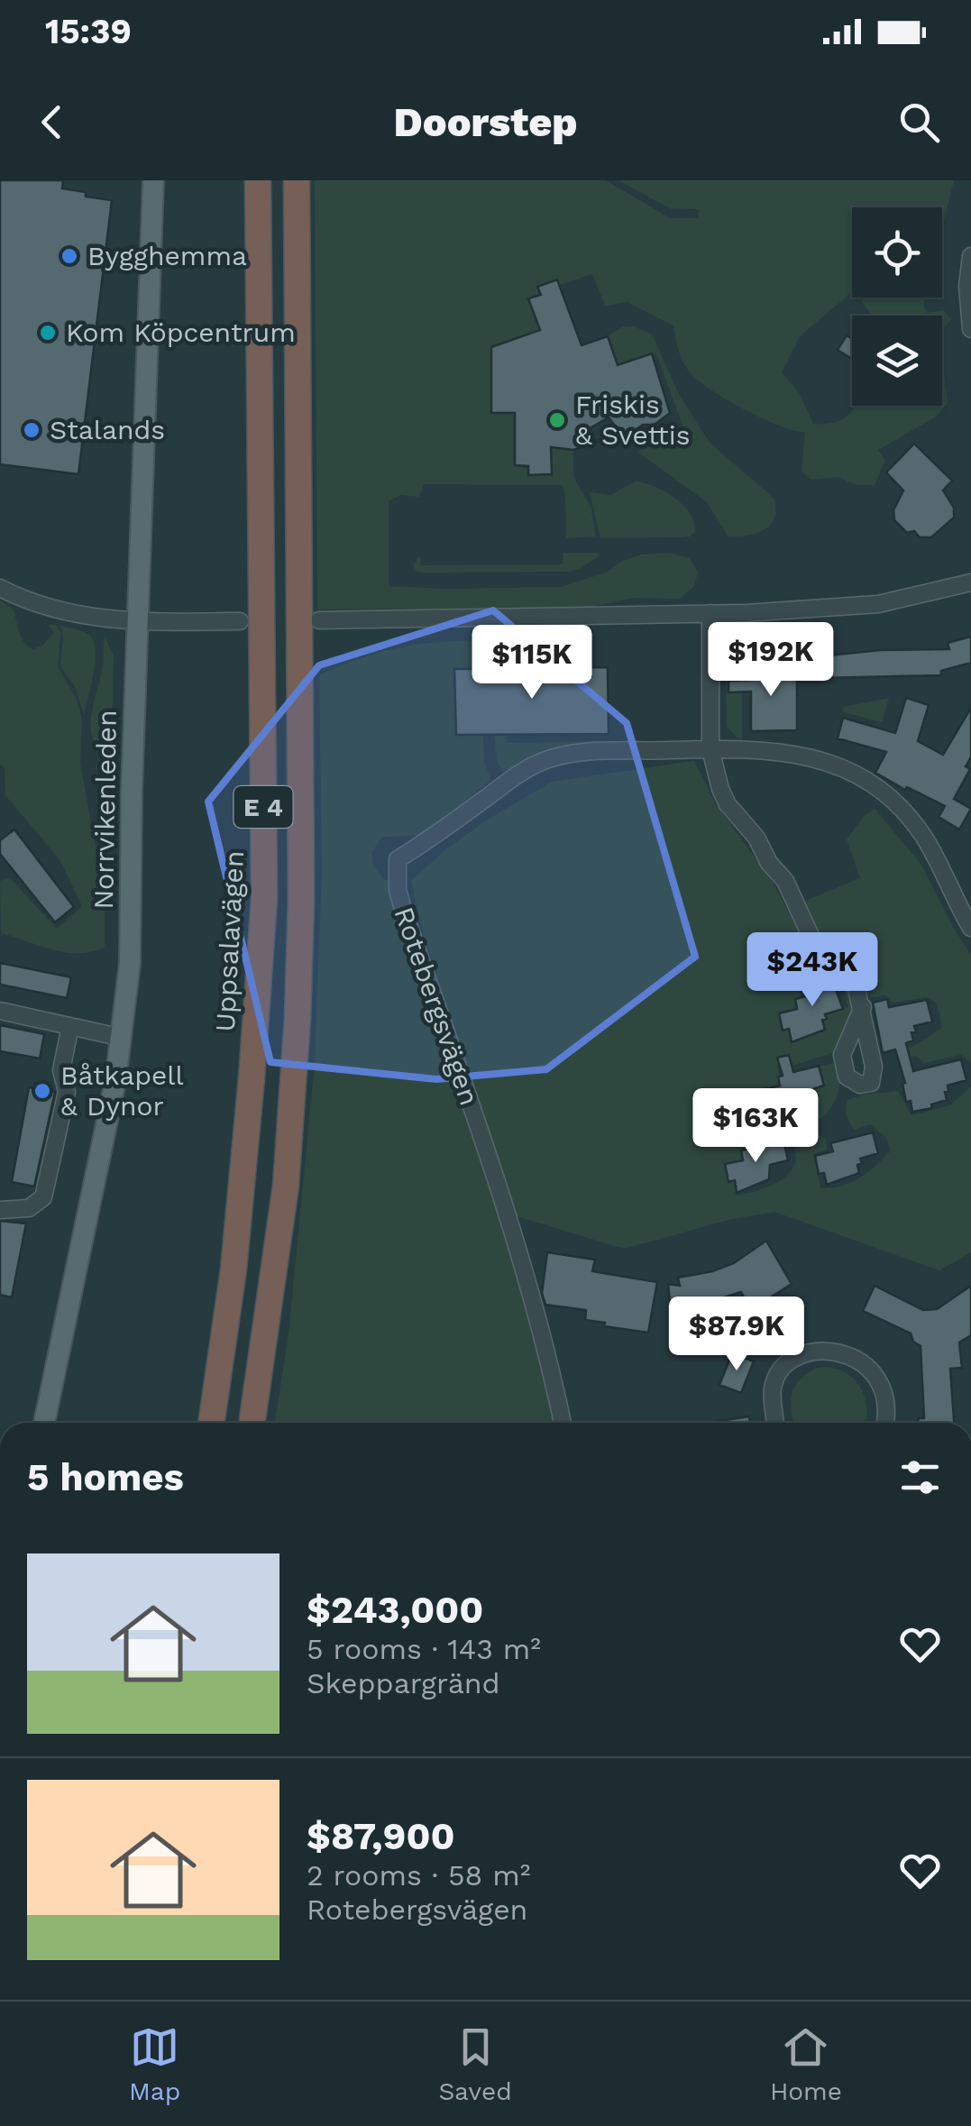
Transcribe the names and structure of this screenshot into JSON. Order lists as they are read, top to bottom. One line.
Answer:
{"streets":{"highway":["E 4","Uppsalavägen"],"main road":["Norrvikenleden"],"street":["Rotebergsvägen"]},"places":["Bygghemma","Kom Köpcentrum","Friskis & Svettis","Stalands","Båtkapell & Dynor"],"page":{"status":"15:39","header":"Doorstep","price":["$192K","$115K","$243K","$163K","$87.9K"],"heading":"5 homes","list":[{"name":"$243,000","note":"5 rooms · 143 m² · Skeppargränd"},{"name":"$87,900","note":"2 rooms · 58 m² · Rotebergsvägen"}],"tabs":["Map","Saved","Home"]}}
